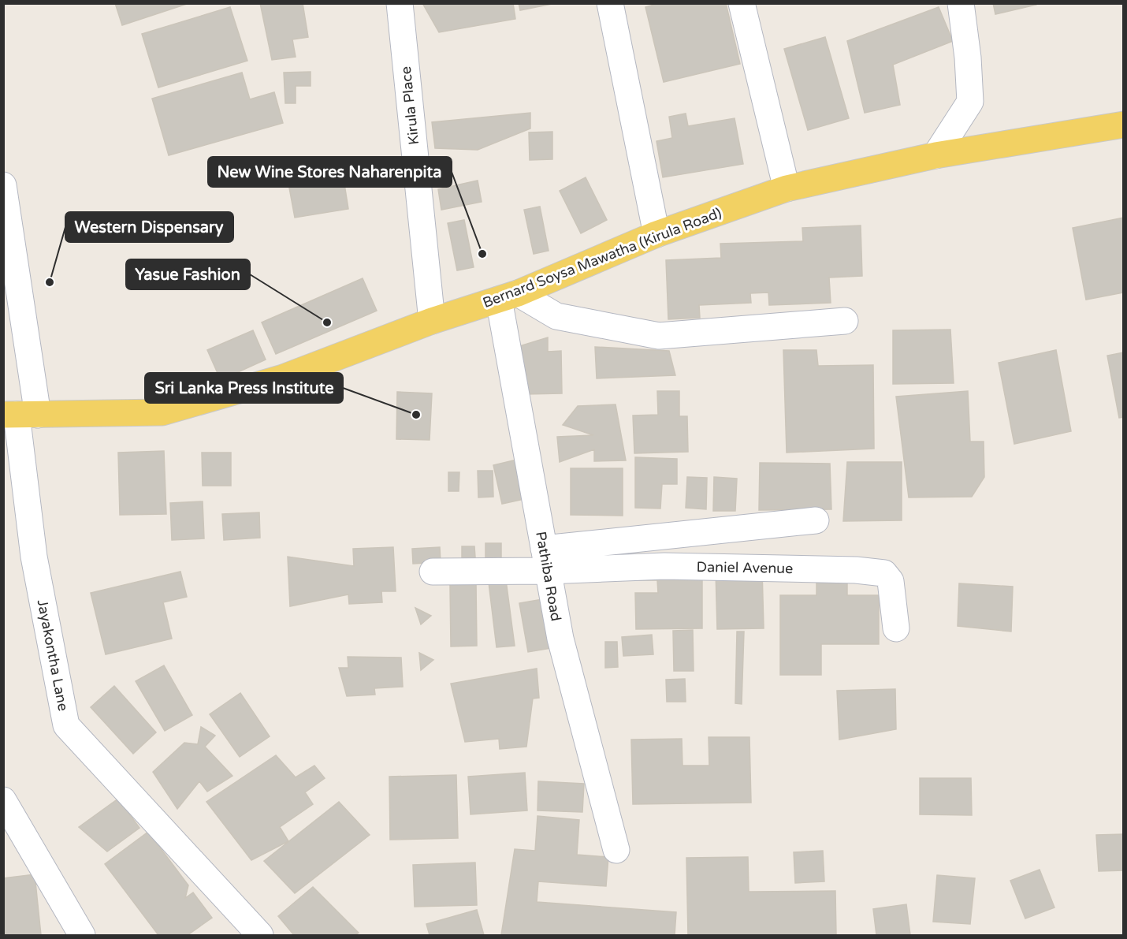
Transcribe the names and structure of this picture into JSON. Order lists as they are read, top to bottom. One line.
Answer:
{"streets":{"main road":["Bernard Soysa Mawatha (Kirula Road)"],"street":["Kirula Place","Daniel Avenue","Pathiba Road","Jayakontha Lane"]},"crossings":[["Kirula Place","Bernard Soysa Mawatha (Kirula Road)"],["Bernard Soysa Mawatha (Kirula Road)","Pathiba Road"],["Bernard Soysa Mawatha (Kirula Road)","Jayakontha Lane"],["Daniel Avenue","Pathiba Road"]],"places":["New Wine Stores Naharenpita","Western Dispensary","Yasue Fashion","Sri Lanka Press Institute"]}
